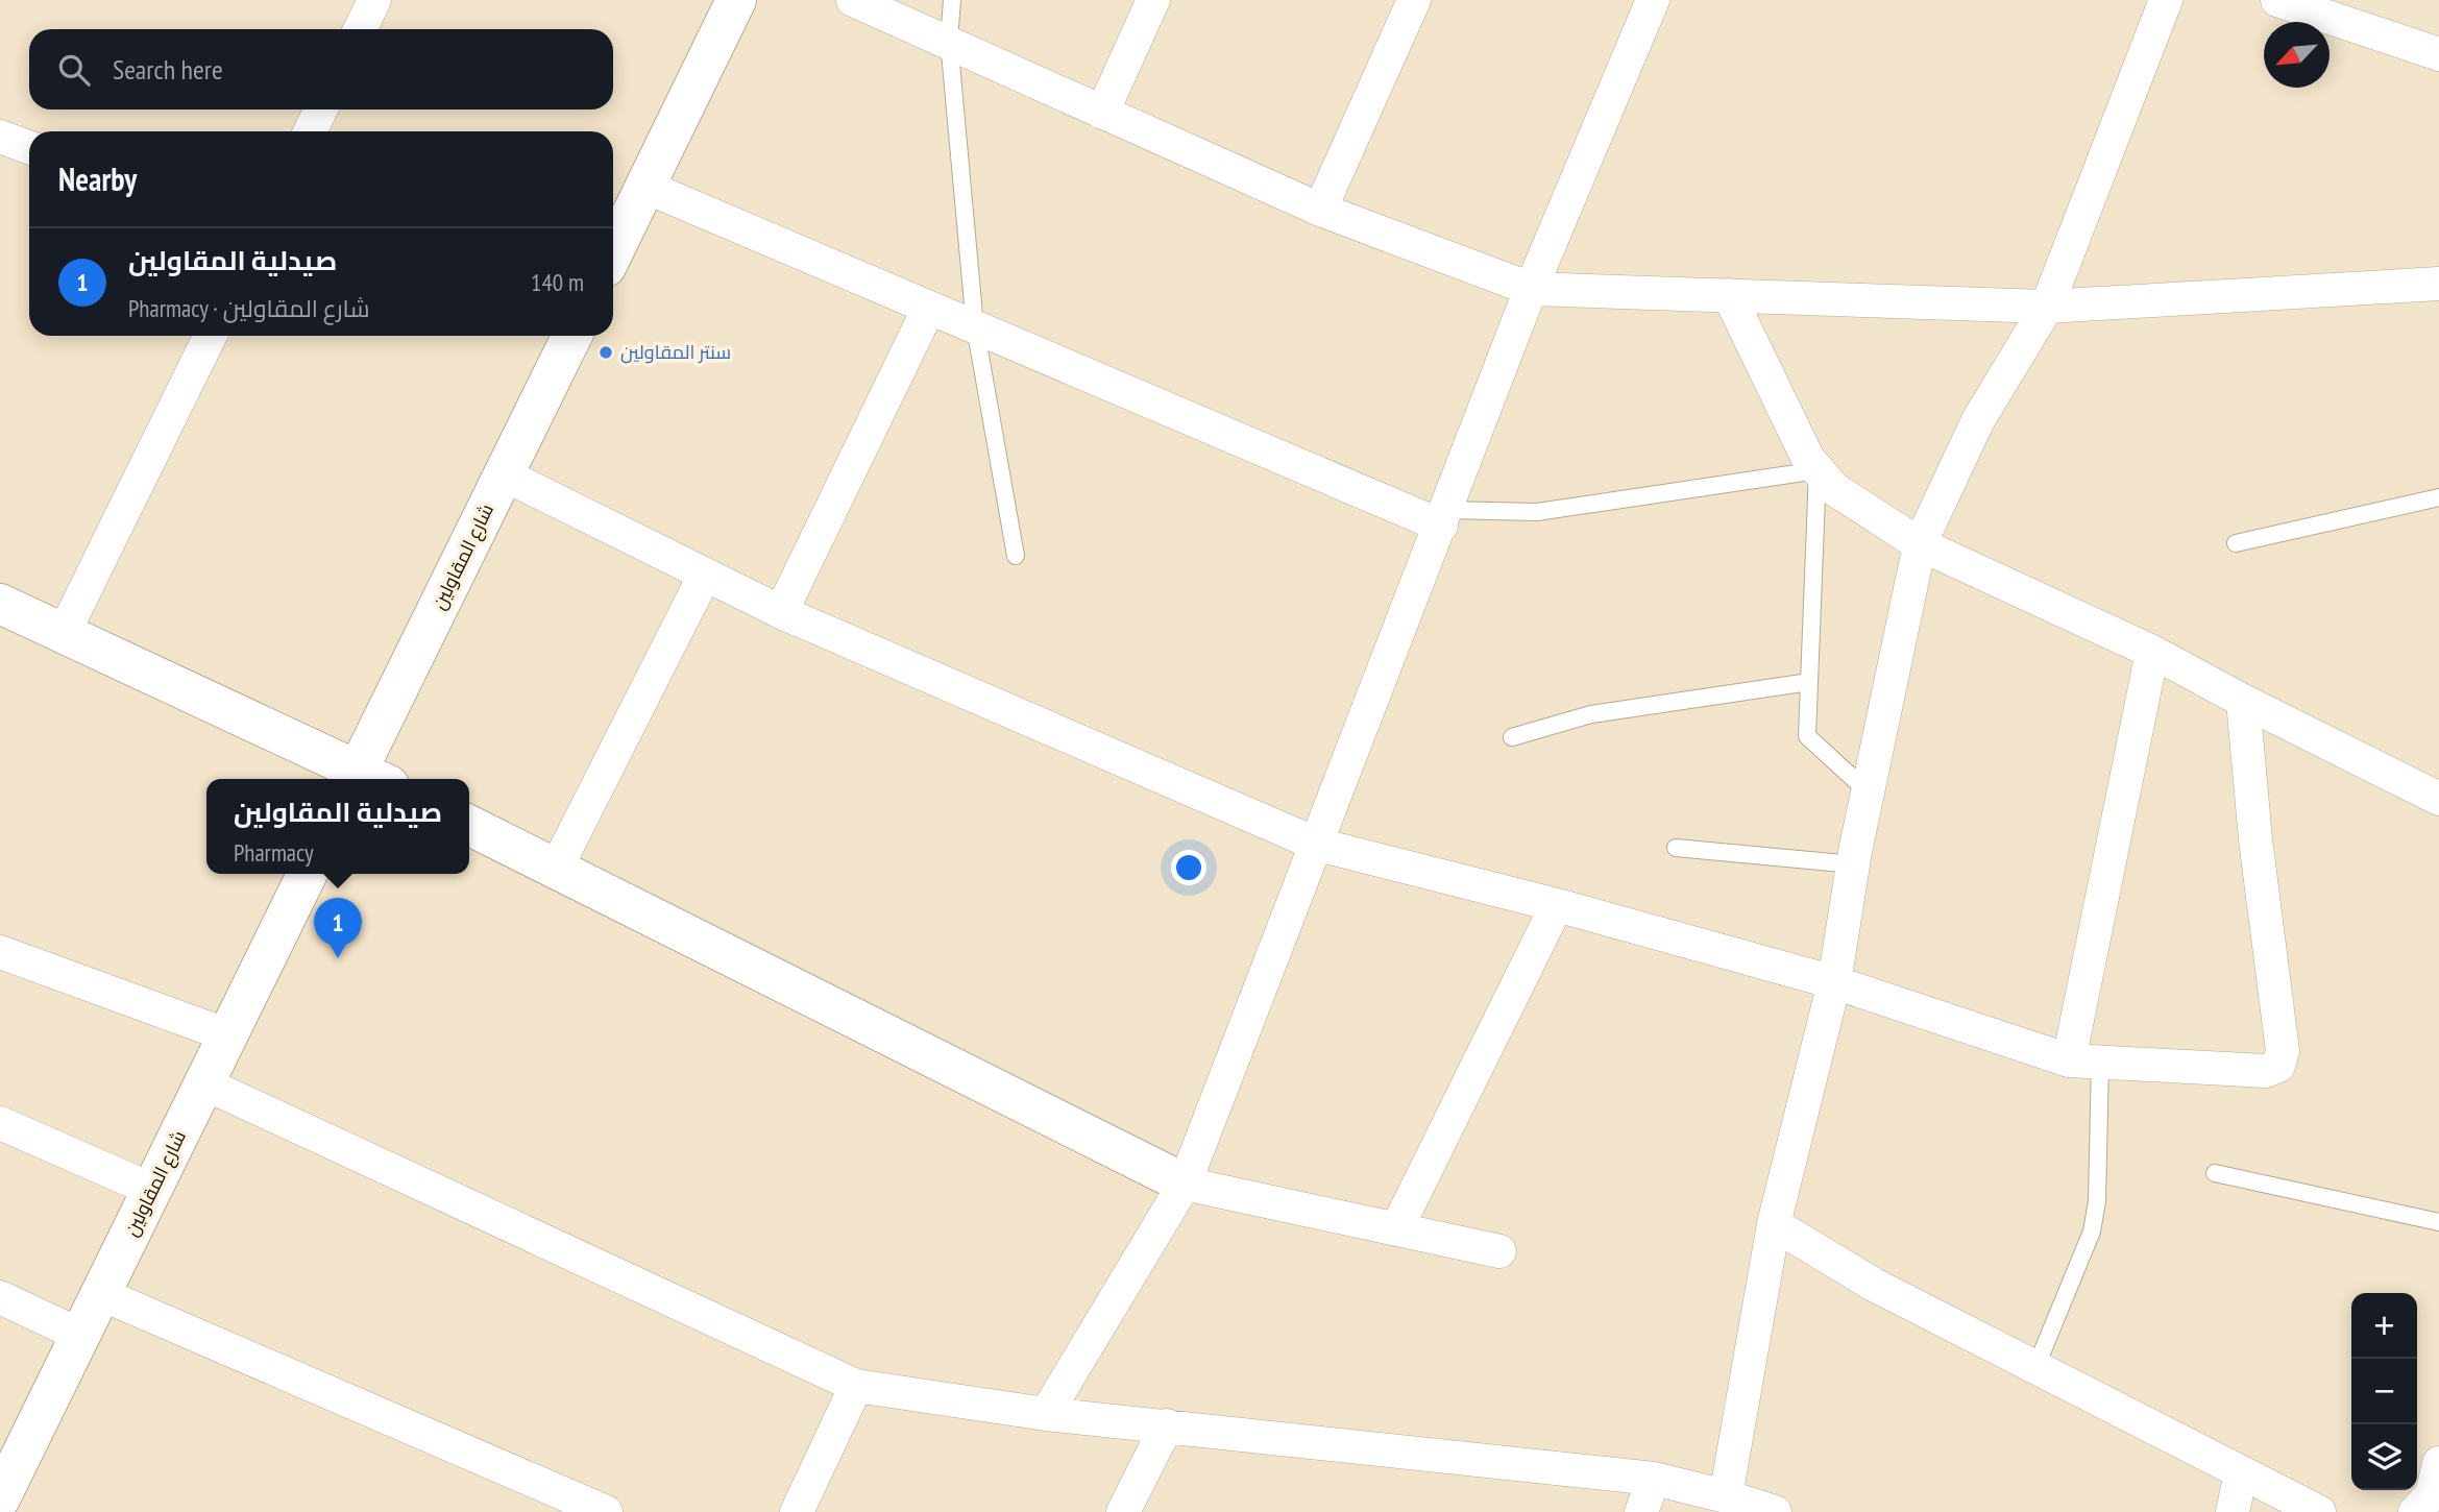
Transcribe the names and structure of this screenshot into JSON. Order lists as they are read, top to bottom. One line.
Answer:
{"streets":{"street":["شارع المقاولين"]},"places":["سنتر المقاولين"],"north":"bottom left","page":{"search":"Search here","heading":"Nearby","list":[{"mark":"1","name":"صيدلية المقاولين","note":"Pharmacy · شارع المقاولين","value":"140 m"}],"popup":["صيدلية المقاولين","Pharmacy"],"pins":"1","map_buttons":["+","−"]}}
